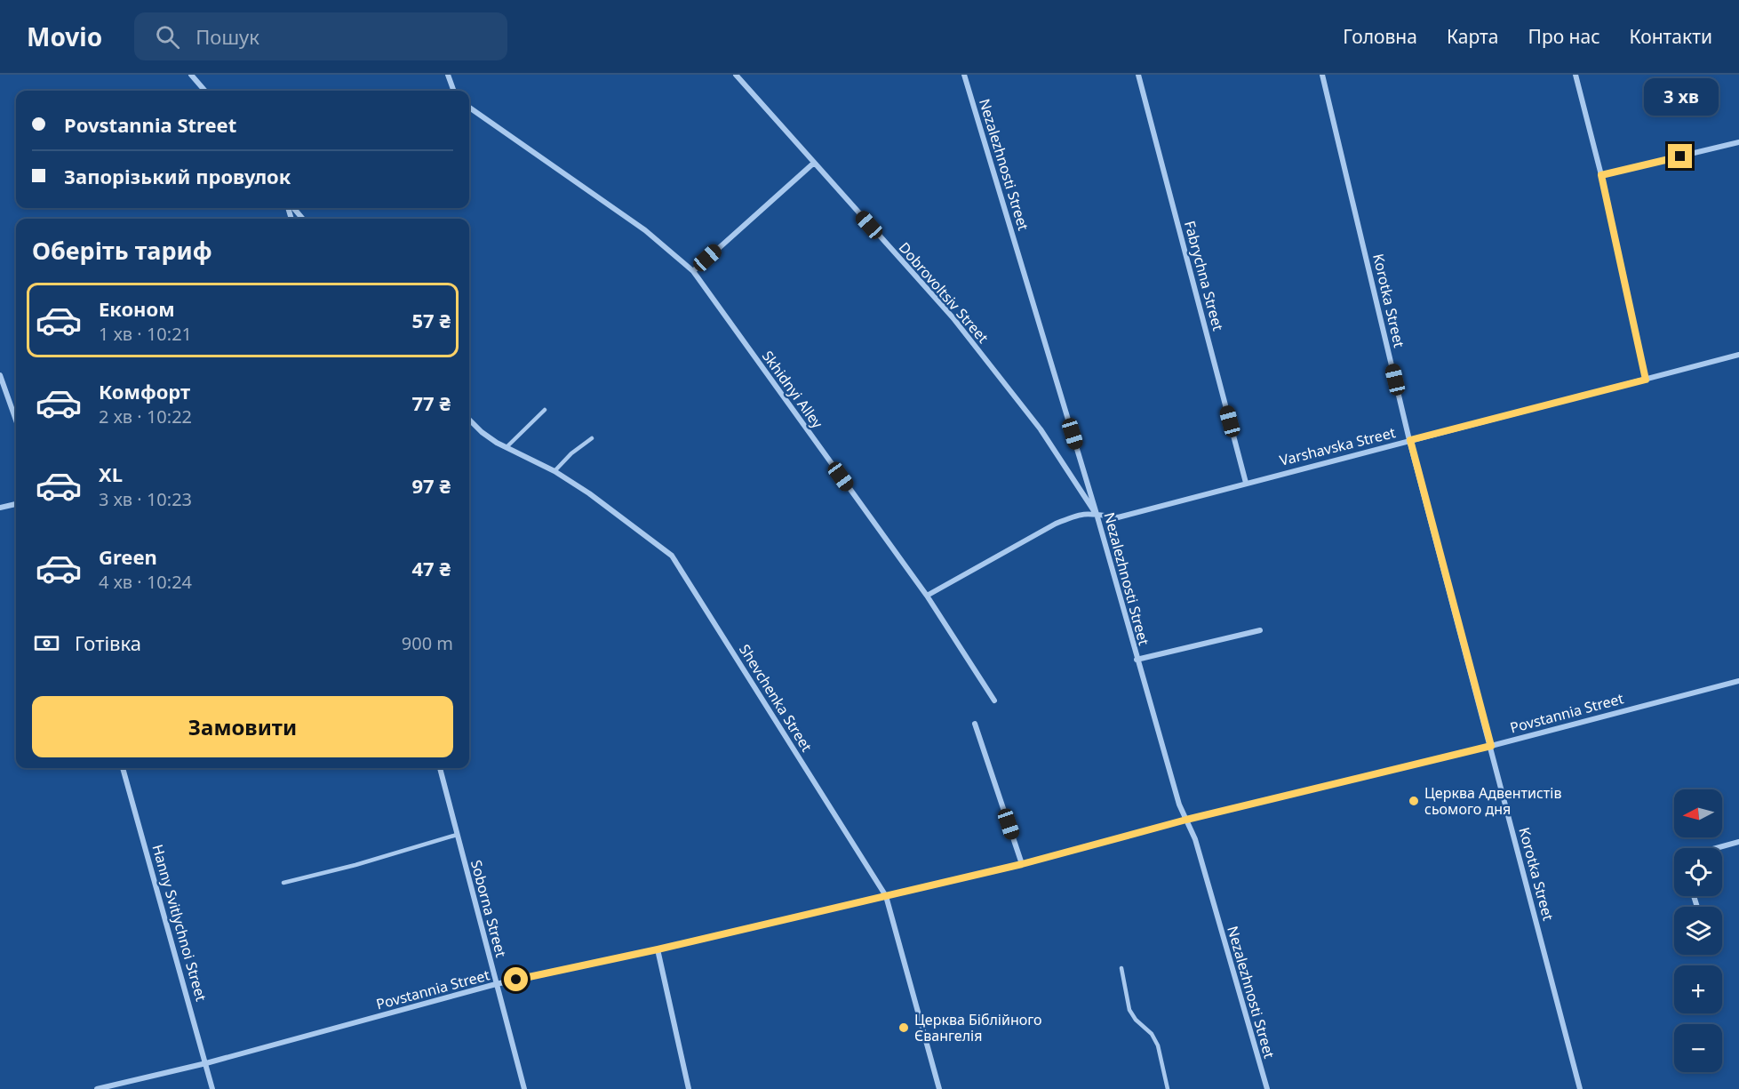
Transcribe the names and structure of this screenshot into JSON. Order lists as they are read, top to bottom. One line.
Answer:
{"streets":{"street":["Nezalezhnosti Street","Fabrychna Street","Dobrovoltsiv Street","Korotka Street","Skhidnyi Alley","Varshavska Street","Shevchenka Street","Povstannia Street","Soborna Street","Hanny Svitlychnoi Street"]},"crossings":[["Nezalezhnosti Street","Dobrovoltsiv Street"],["Nezalezhnosti Street","Varshavska Street"],["Nezalezhnosti Street","Povstannia Street"],["Fabrychna Street","Varshavska Street"],["Dobrovoltsiv Street","Varshavska Street"],["Korotka Street","Varshavska Street"],["Korotka Street","Povstannia Street"],["Shevchenka Street","Povstannia Street"],["Povstannia Street","Soborna Street"],["Povstannia Street","Hanny Svitlychnoi Street"]],"places":["Церква Адвентистів сьомого дня","Церква Біблійного Євангелія"],"north":"left","page":{"header":"Movio","search":"Пошук","nav":["Головна","Карта","Про нас","Контакти"],"bubble":"3 хв","banner":["Povstannia Street","Запорізький провулок"],"heading":"Оберіть тариф","list":[{"name":"Економ","note":"1 хв · 10:21","value":"57 ₴"},{"name":"Комфорт","note":"2 хв · 10:22","value":"77 ₴"},{"name":"XL","note":"3 хв · 10:23","value":"97 ₴"},{"name":"Green","note":"4 хв · 10:24","value":"47 ₴"}],"pay":["Готівка","900 m"],"buttons":"Замовити","map_buttons":["+","−"]}}
